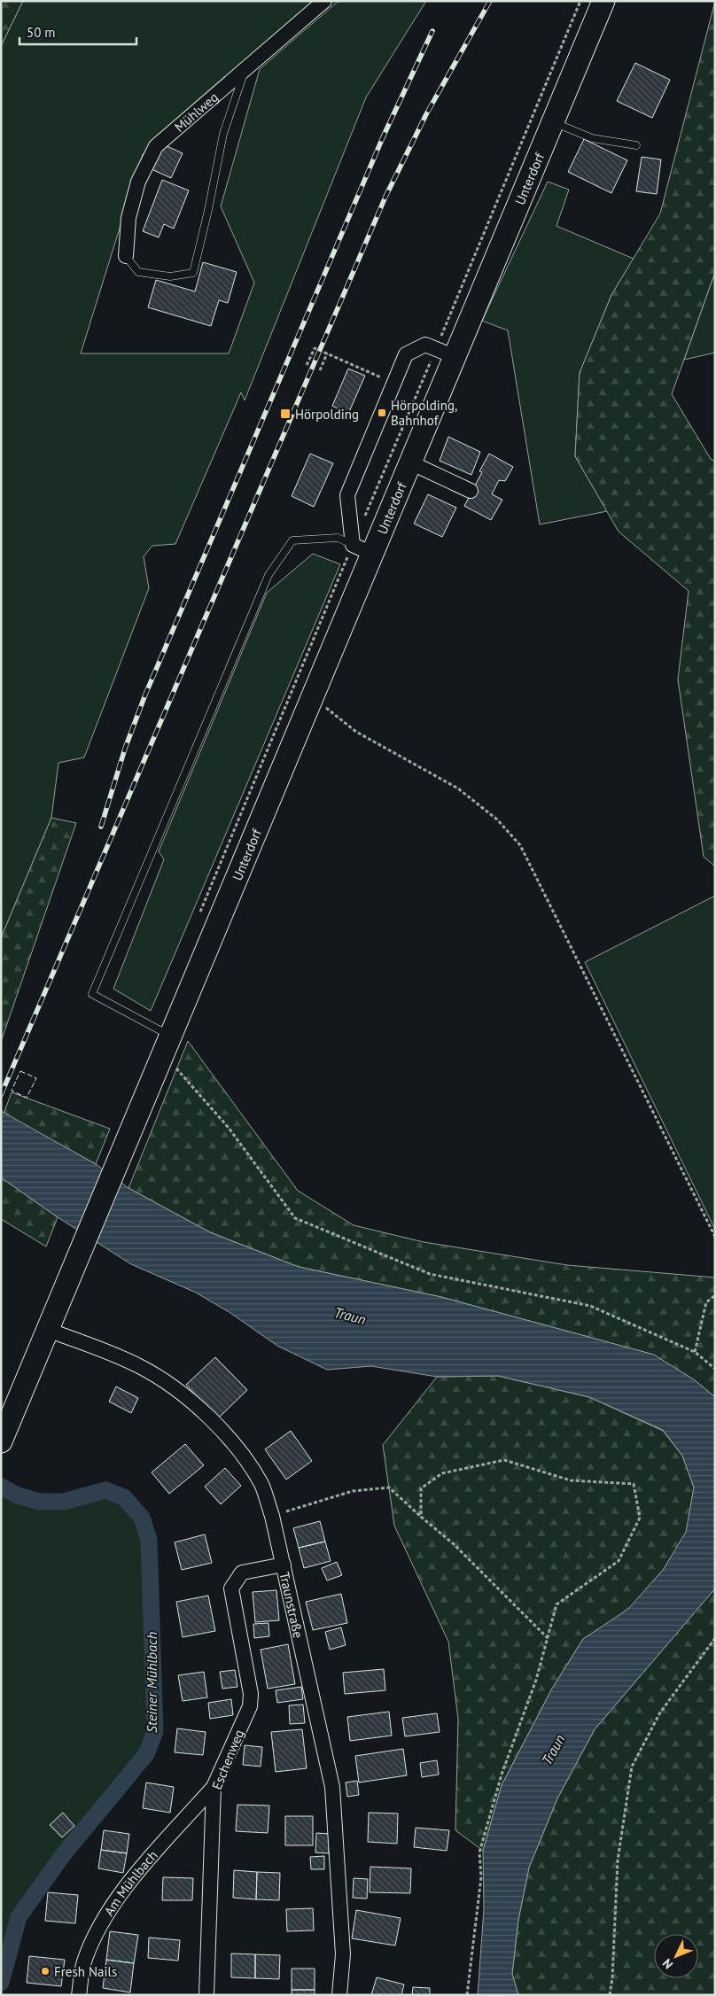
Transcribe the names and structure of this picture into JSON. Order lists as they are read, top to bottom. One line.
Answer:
{"streets":{"main road":["Unterdorf"],"street":["Mühlweg","Traunstraße","Eschenweg","Am Mühlbach"]},"crossings":[["Unterdorf","Traunstraße"],["Traunstraße","Eschenweg"],["Eschenweg","Am Mühlbach"]],"water":["Traun","Steiner Mühlbach"],"places":{"transit":["Hörpolding, Bahnhof","Hörpolding"],"other":["Fresh Nails"]},"scale_bar":"50 m","north":"bottom left"}
